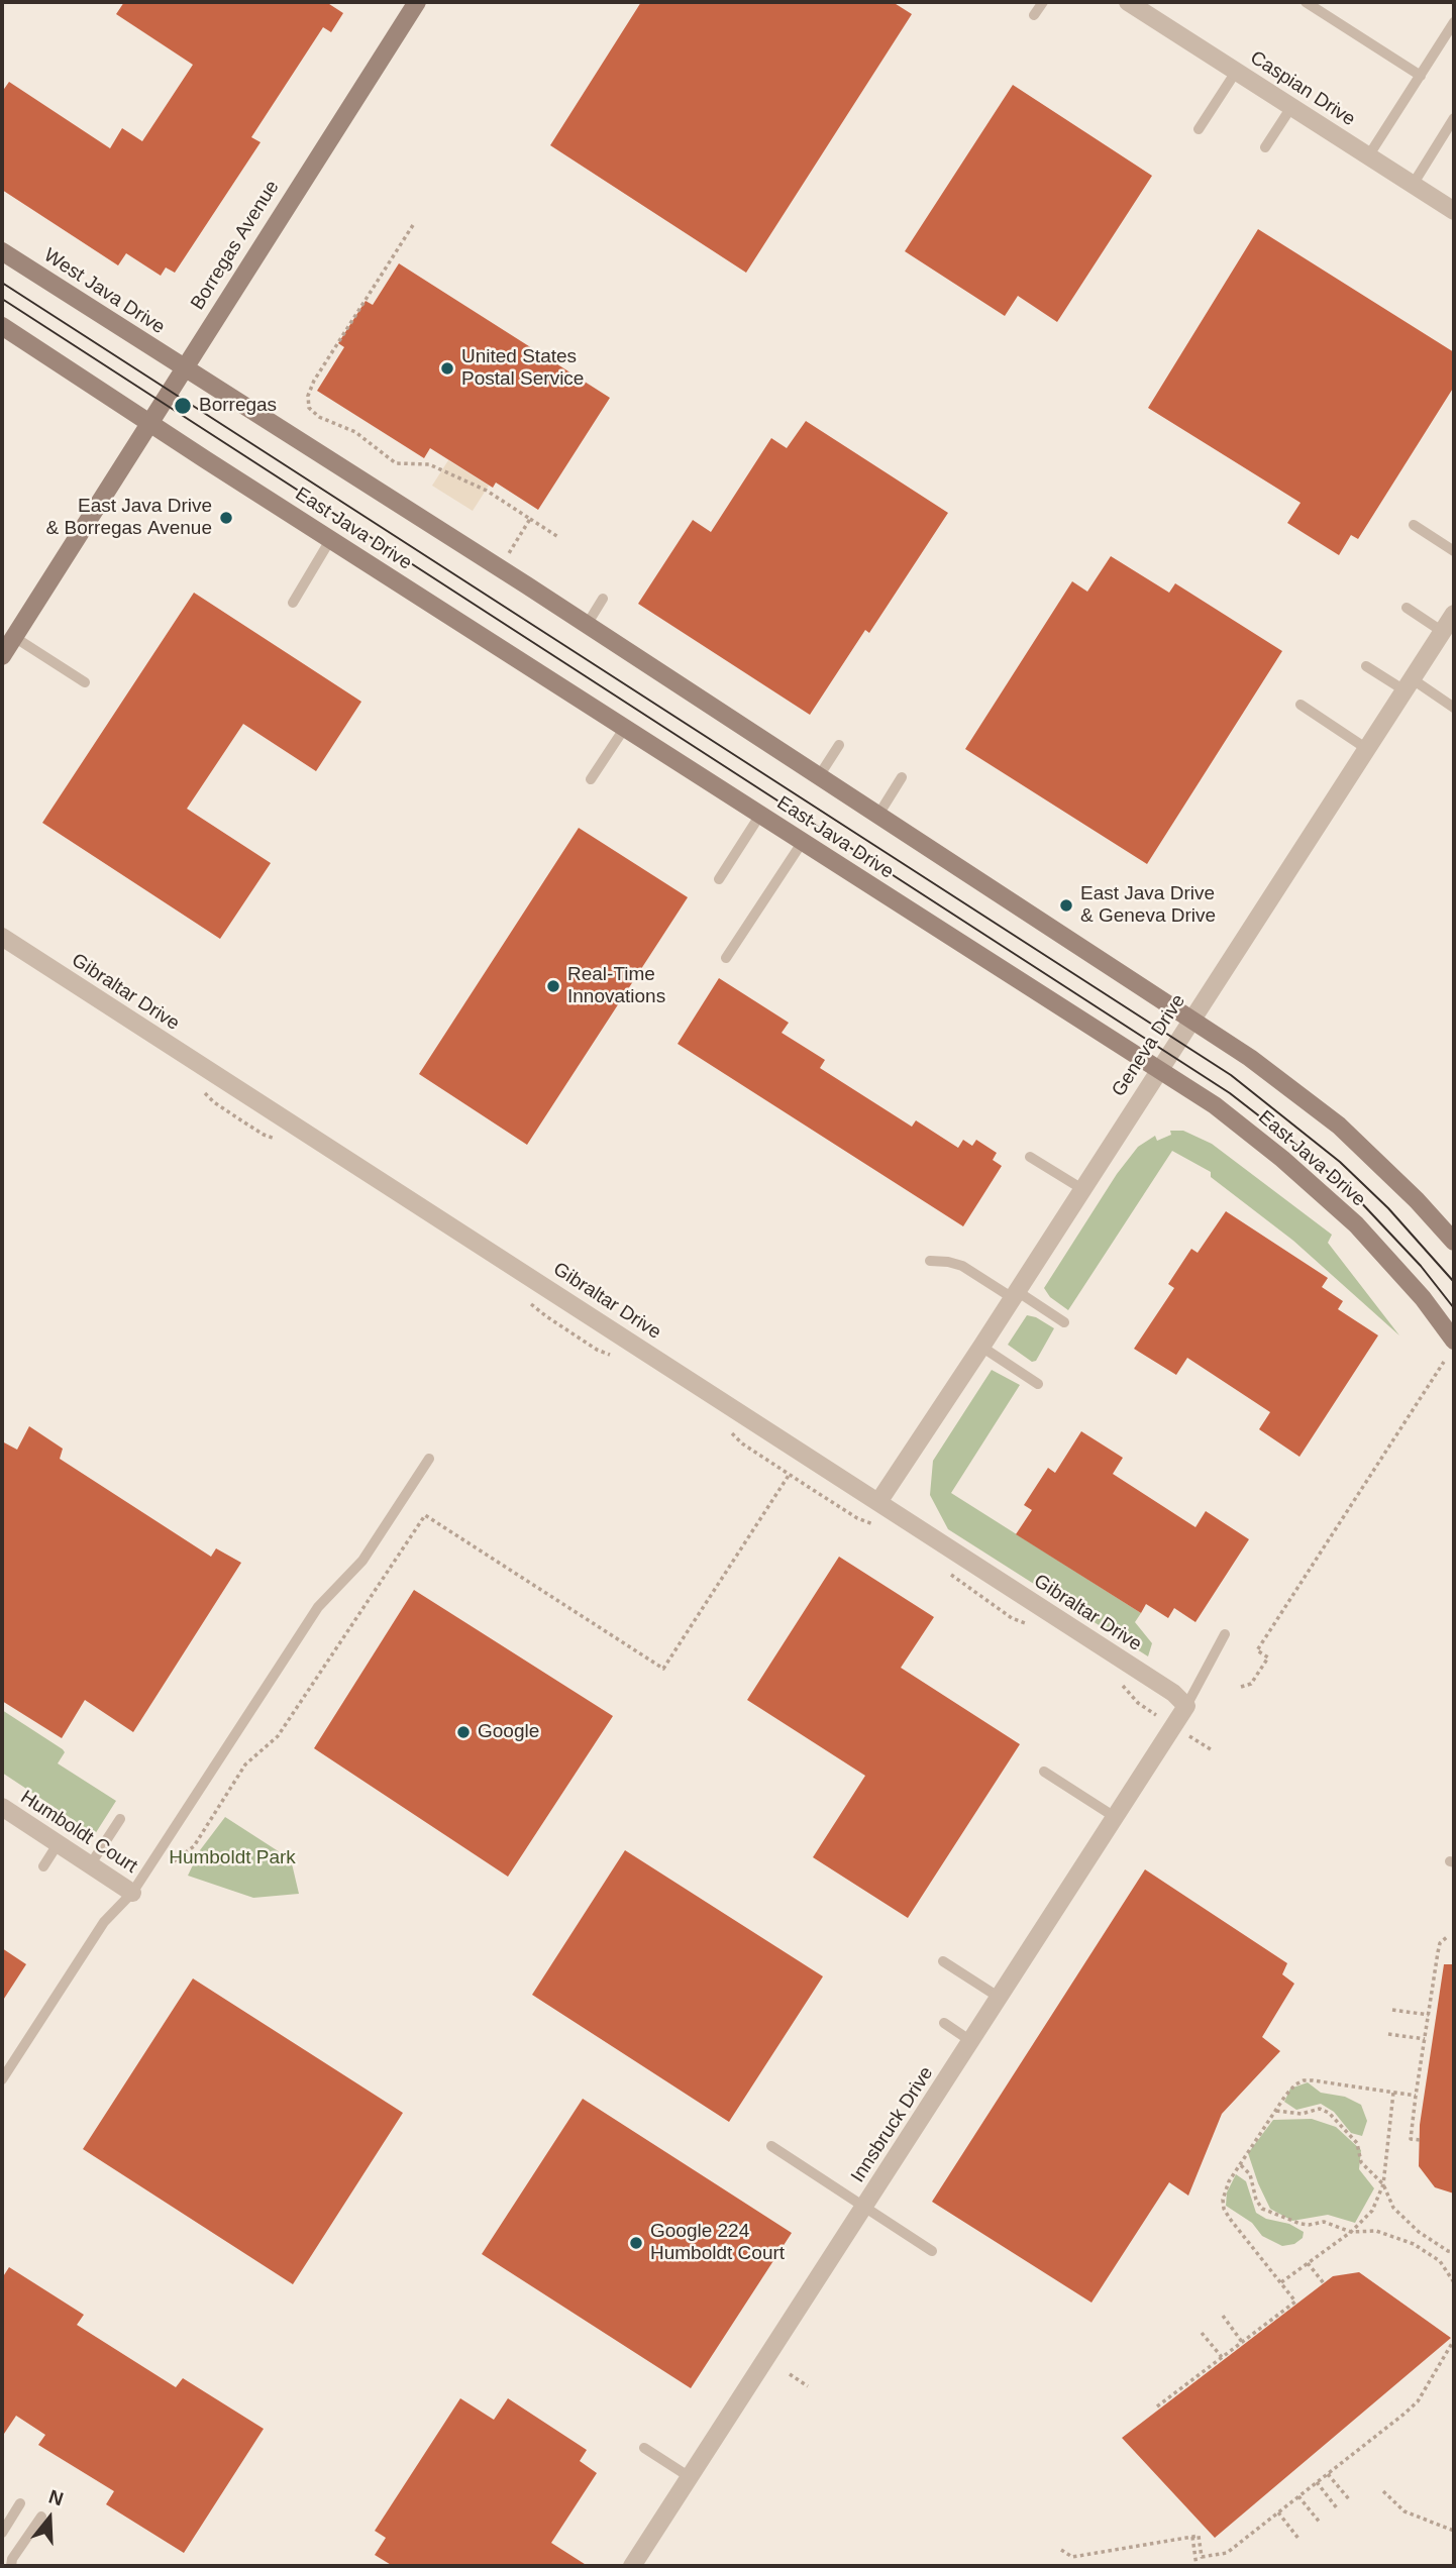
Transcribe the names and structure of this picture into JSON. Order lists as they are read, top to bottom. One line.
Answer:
{"streets":{"main road":["Borregas Avenue","West Java Drive","East Java Drive"],"street":["Caspian Drive","Gibraltar Drive","Geneva Drive","Humboldt Court","Innsbruck Drive"]},"crossings":[["Borregas Avenue","West Java Drive"],["Borregas Avenue","East Java Drive"],["West Java Drive","East Java Drive"],["East Java Drive","Geneva Drive"],["Gibraltar Drive","Geneva Drive"],["Gibraltar Drive","Innsbruck Drive"]],"parks":["Humboldt Park"],"places":["United States Postal Service","Borregas","East Java Drive & Borregas Avenue","East Java Drive & Geneva Drive","Real-Time Innovations","Google","Google 224 Humboldt Court"],"north":"top"}
